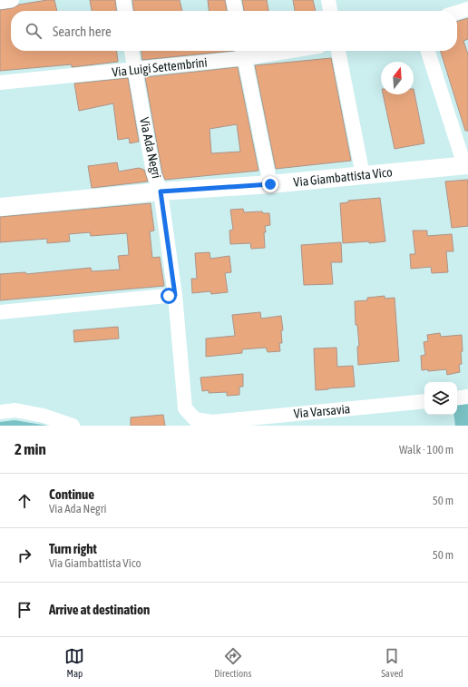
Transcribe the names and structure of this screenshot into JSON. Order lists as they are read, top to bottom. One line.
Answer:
{"streets":{"street":["Via Luigi Settembrini","Via Ada Negri","Via Giambattista Vico","Via Varsavia"]},"crossings":[["Via Luigi Settembrini","Via Ada Negri"],["Via Ada Negri","Via Giambattista Vico"],["Via Ada Negri","Via Varsavia"]],"north":"top","page":{"search":"Search here","heading":["2 min","Walk · 100 m"],"list":[["Continue","Via Ada Negri","50 m"],["Turn right","Via Giambattista Vico","50 m"],"Arrive at destination"],"nav":["Map","Directions","Saved"]}}
